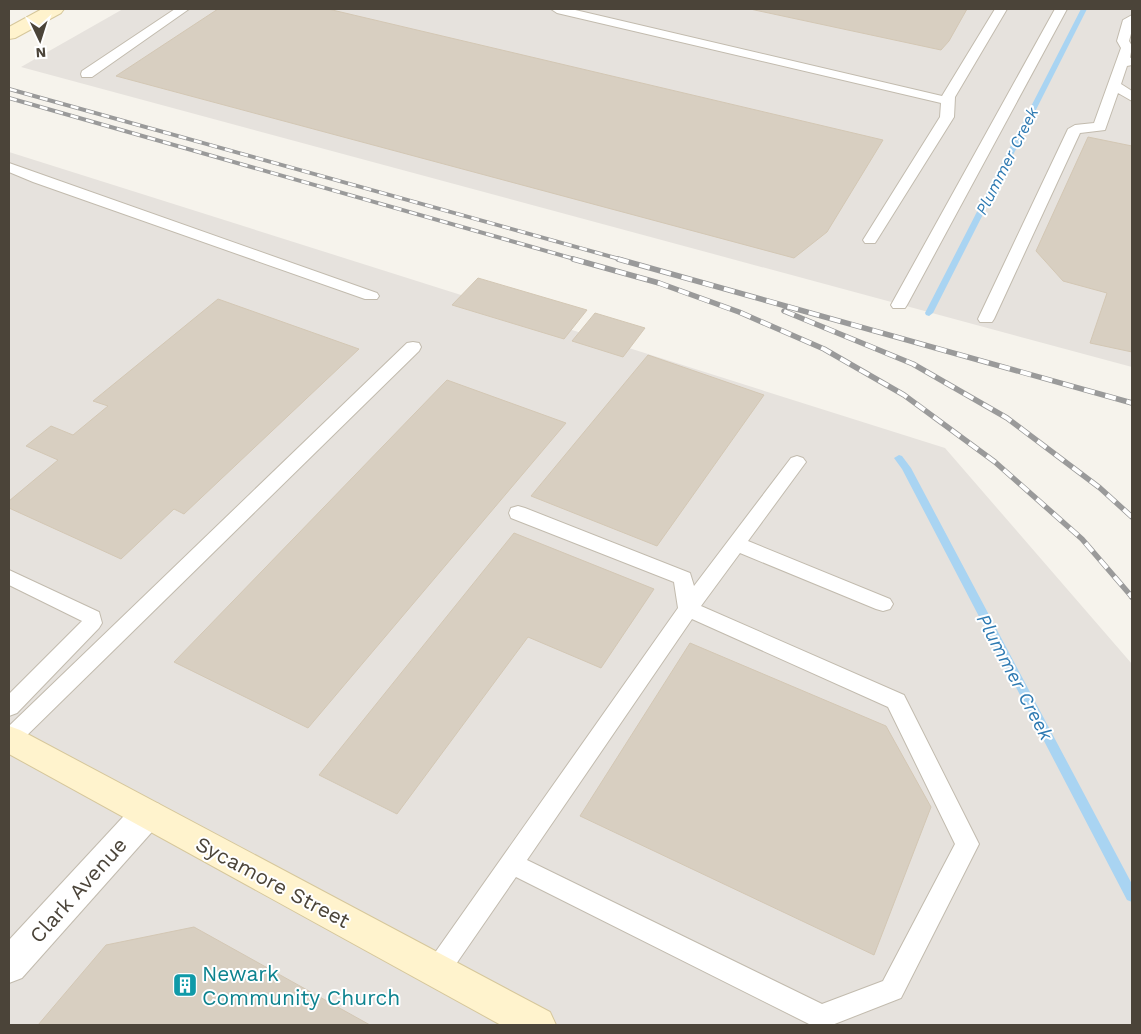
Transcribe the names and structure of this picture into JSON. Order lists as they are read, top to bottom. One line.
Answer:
{"streets":{"street":["Sycamore Street","Clark Avenue"]},"crossings":[["Sycamore Street","Clark Avenue"]],"water":["Plummer Creek"],"places":{"building":["Newark Community Church"]},"north":"bottom"}
